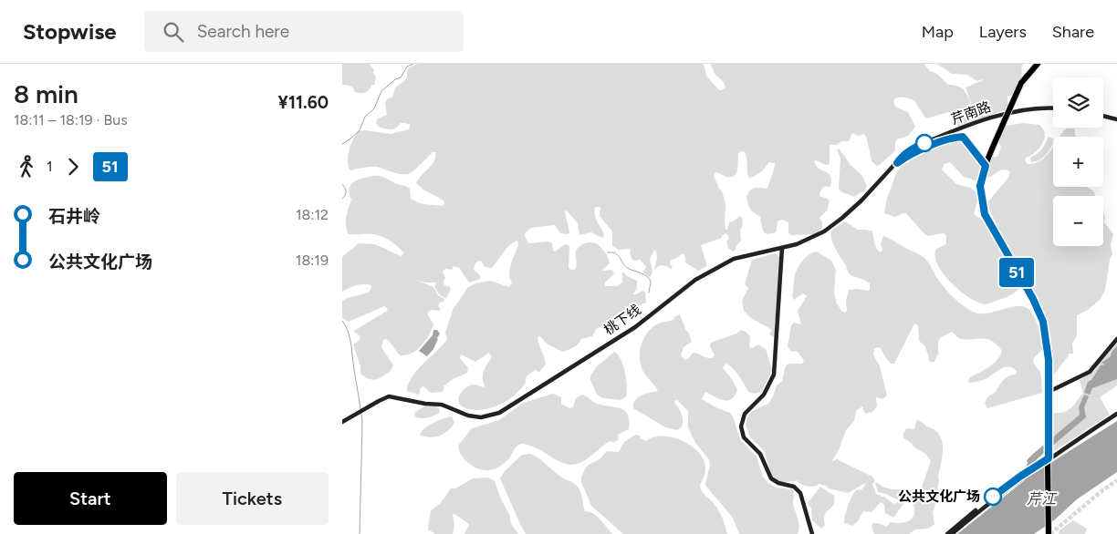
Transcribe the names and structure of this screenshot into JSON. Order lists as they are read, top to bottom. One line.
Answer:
{"streets":{"main road":["芹南路","桃下线"]},"crossings":[["芹南路","桃下线"]],"water":["芹江"],"places":["公共文化广场"],"lines":["bus line 51"],"page":{"header":"Stopwise","search":"Search here","nav":["Map","Layers","Share"],"heading":["8 min","18:11 – 18:19 · Bus","¥11.60"],"on_map":"51","map_buttons":["+","−"],"legs":["1","51"],"list":[{"name":"石井岭","value":"18:12"},{"name":"公共文化广场","value":"18:19"}],"buttons":["Start","Tickets"]}}
